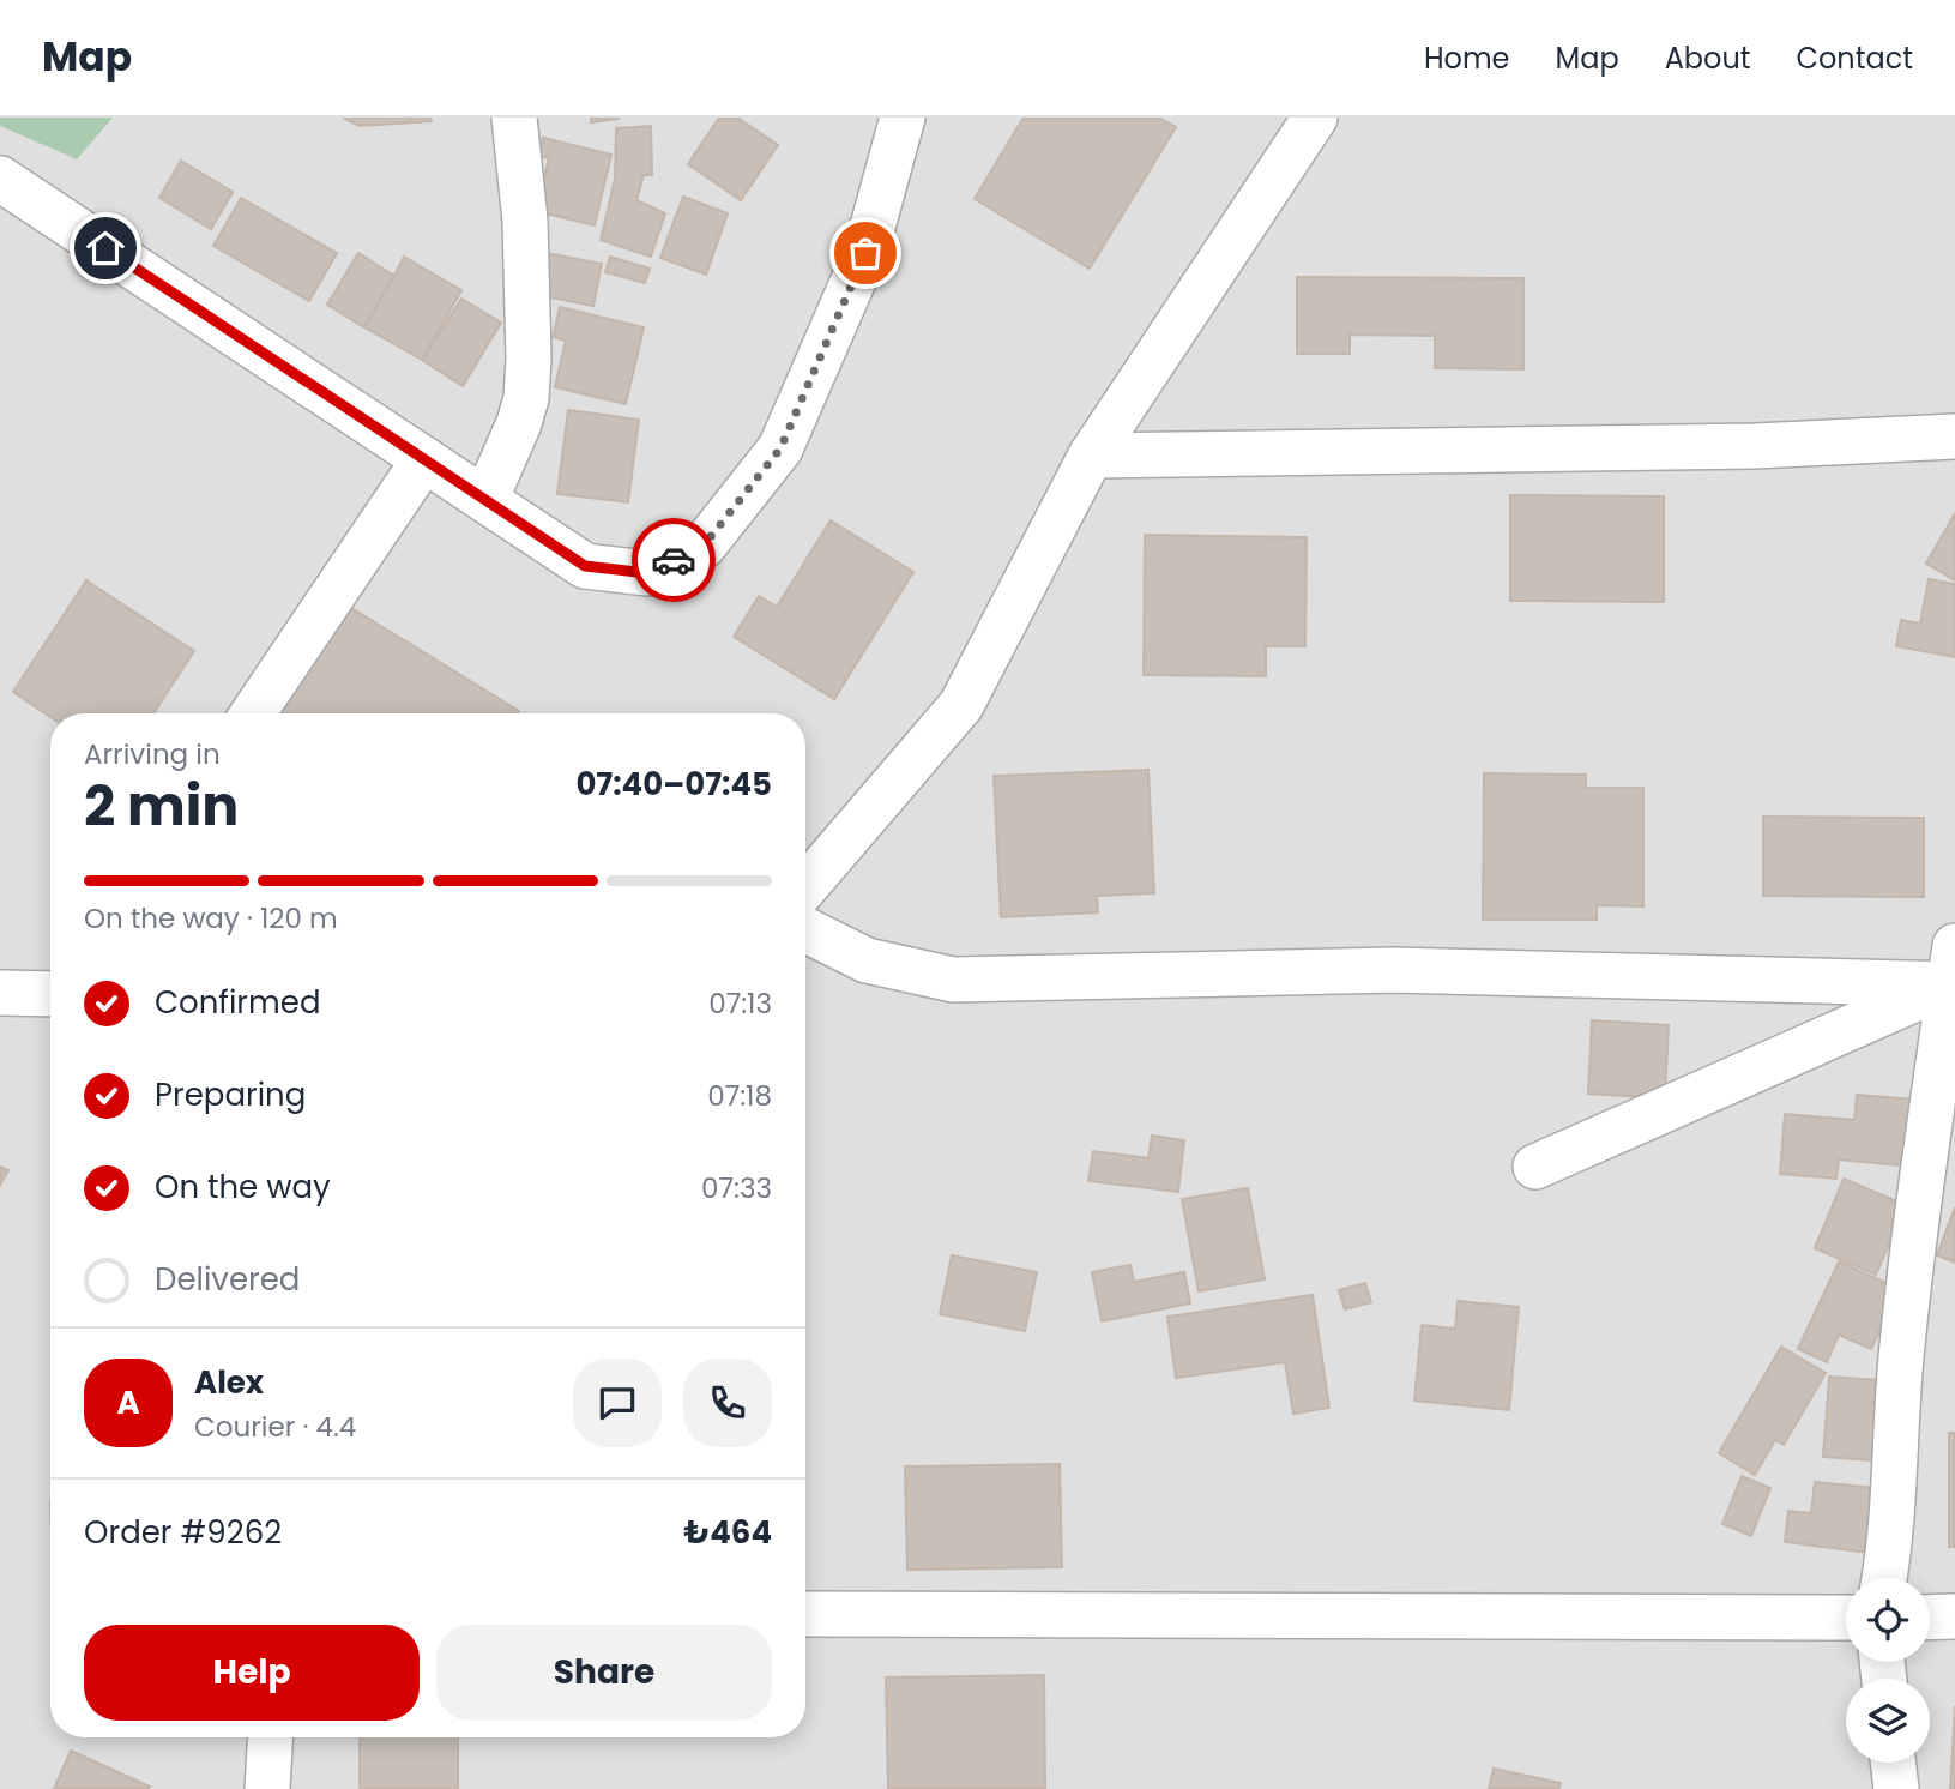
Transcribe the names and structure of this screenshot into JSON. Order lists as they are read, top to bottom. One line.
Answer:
{"page":{"header":"Map","nav":["Home","Map","About","Contact"],"heading":["2 min","Arriving in","07:40–07:45"],"panel":["Alex","Courier · 4.4","Order #9262","₺464"],"bar":"On the way · 120 m","list":[["Confirmed","07:13"],["Preparing","07:18"],["On the way","07:33"],"Delivered"],"round":"A","buttons":["Help","Share"]}}
